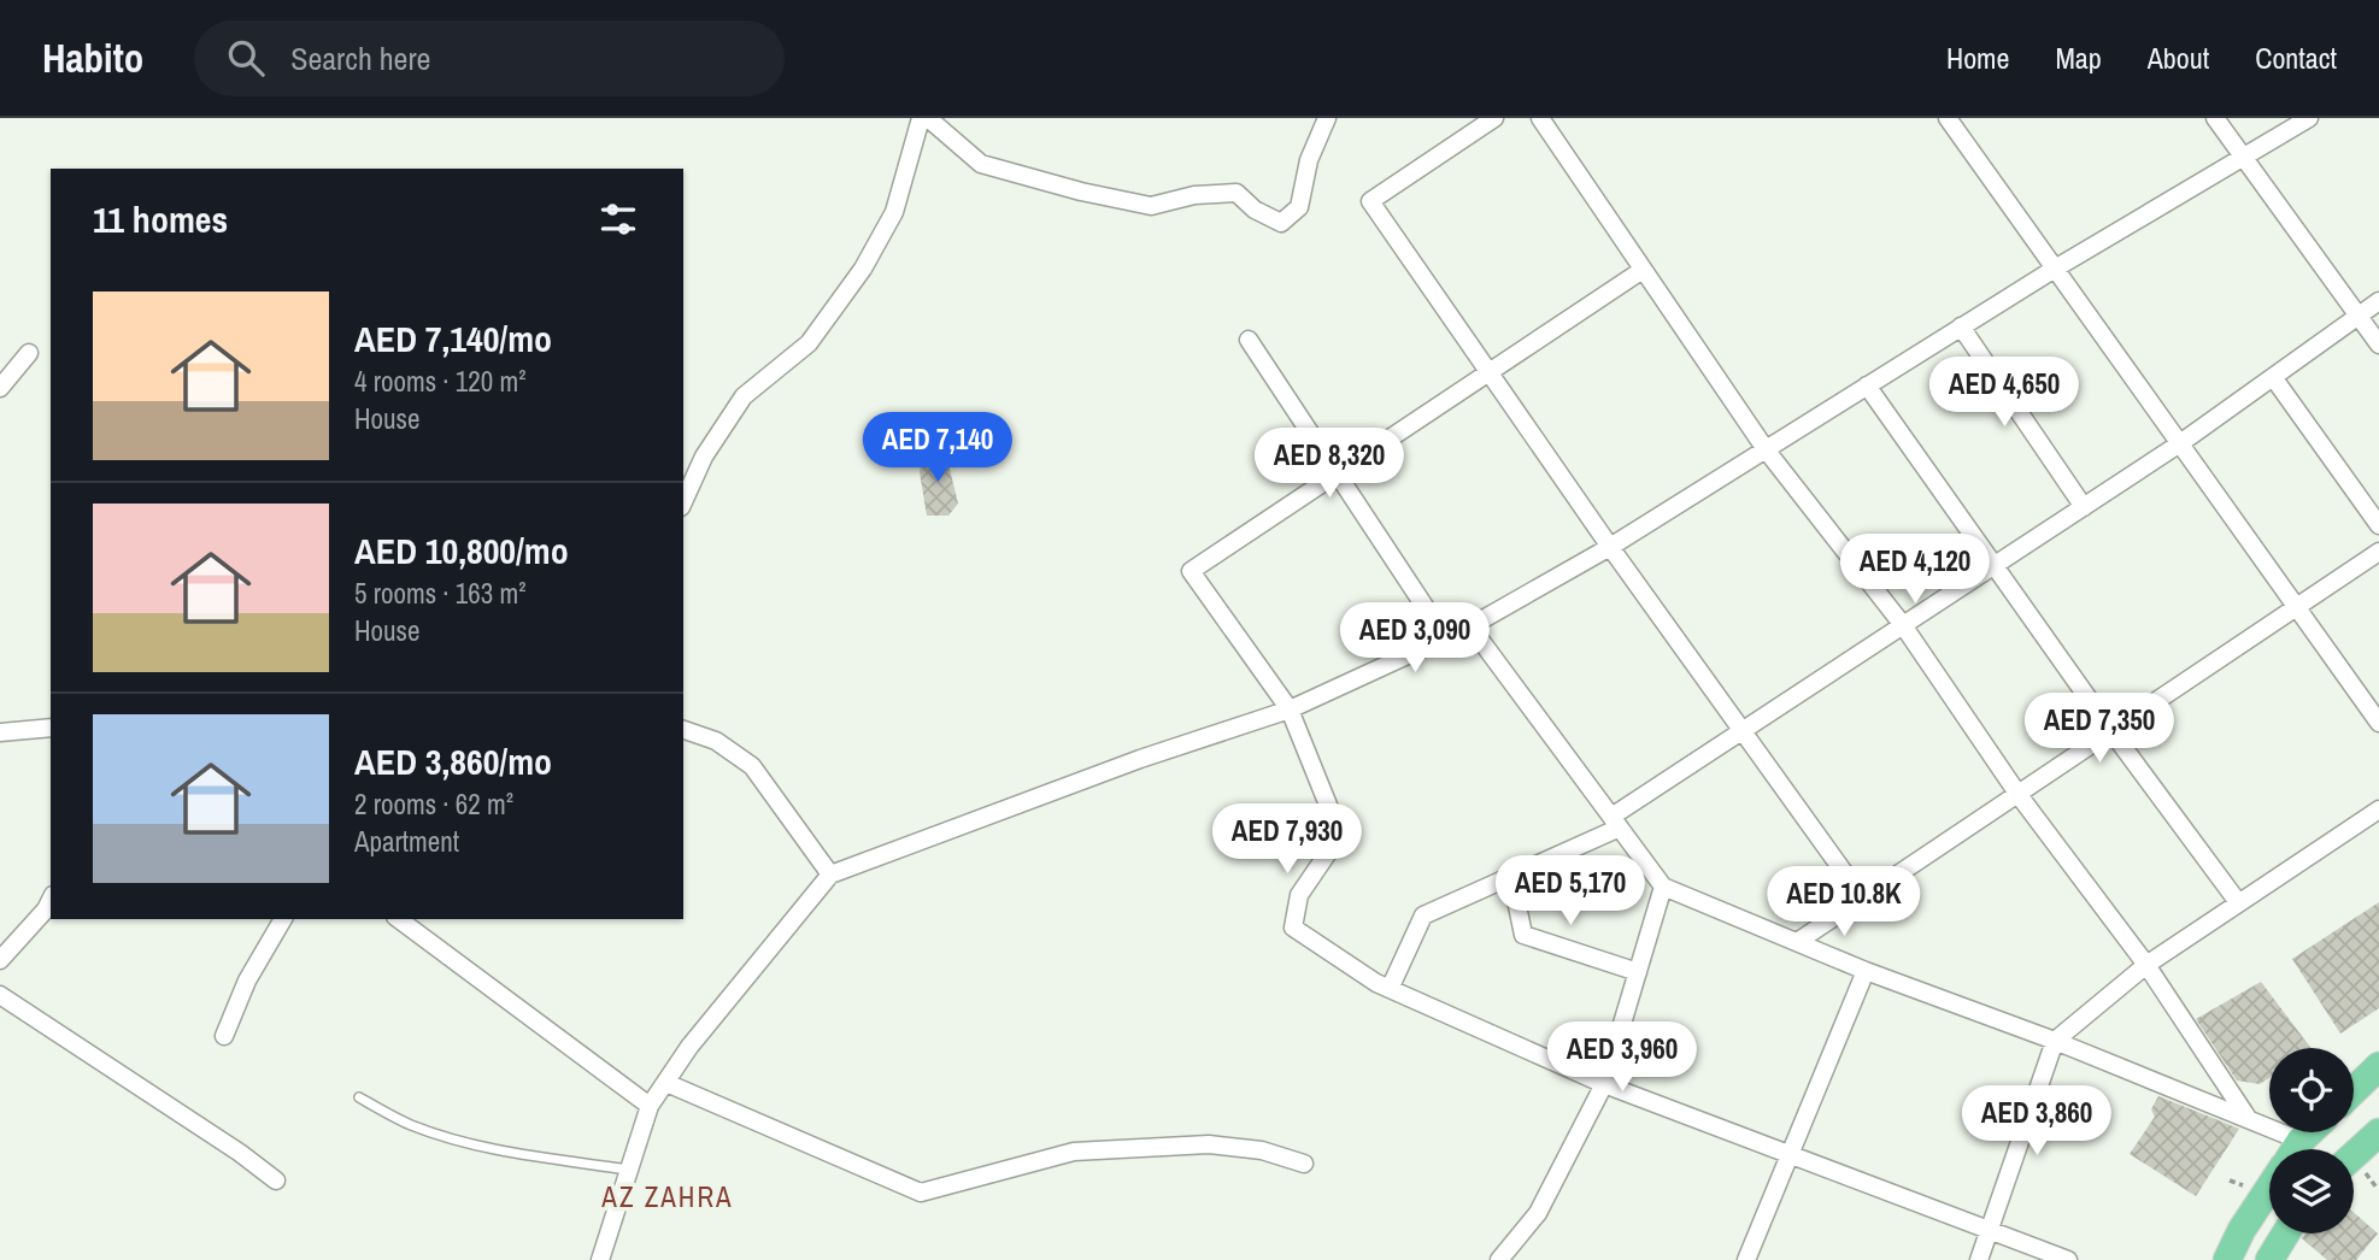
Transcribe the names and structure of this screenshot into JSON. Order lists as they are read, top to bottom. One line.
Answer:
{"districts":["AZ ZAHRA"],"page":{"header":"Habito","search":"Search here","nav":["Home","Map","About","Contact"],"heading":"11 homes","list":[{"name":"AED 7,140/mo","note":"4 rooms · 120 m² · House"},{"name":"AED 10,800/mo","note":"5 rooms · 163 m² · House"},{"name":"AED 3,860/mo","note":"2 rooms · 62 m² · Apartment"}],"price":["AED 4,650","AED 7,140","AED 8,320","AED 4,120","AED 3,090","AED 7,350","AED 7,930","AED 5,170","AED 10.8K","AED 3,960","AED 3,860"]}}
